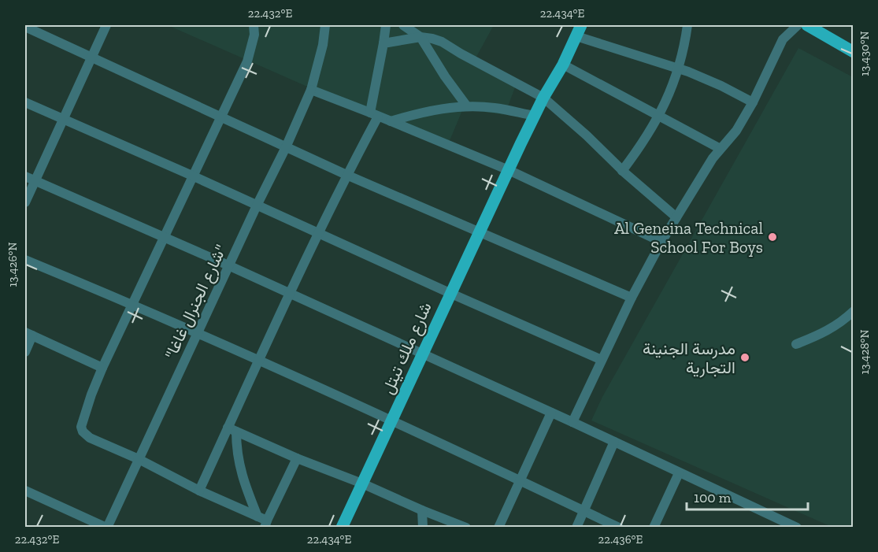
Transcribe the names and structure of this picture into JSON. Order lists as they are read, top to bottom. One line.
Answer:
{"streets":{"main road":["شارع ملك تيتل"],"street":["\"شارع الجنرال غاغا\""]},"places":["Al Geneina Technical School For Boys","مدرسة الجنينة التجارية"],"scale_bar":"100 m","coordinates":["22.432°E","22.434°E","13.430°N","13.426°N","13.428°N","22.436°E"]}
